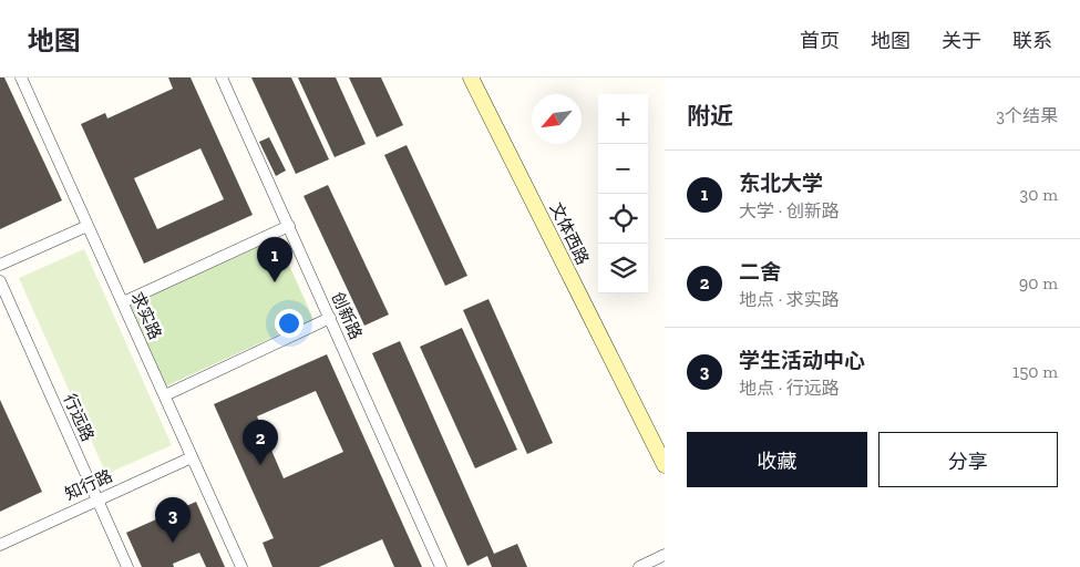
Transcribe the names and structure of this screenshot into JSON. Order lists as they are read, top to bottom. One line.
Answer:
{"streets":{"street":["文体西路","求实路","创新路","行远路","知行路"]},"crossings":[["求实路","知行路"],["行远路","知行路"]],"north":"bottom left","page":{"header":"地图","nav":["首页","地图","关于","联系"],"heading":["附近","3个结果"],"map_buttons":["+","−"],"list":[{"mark":"1","name":"东北大学","note":"大学 · 创新路","value":"30 m"},{"mark":"2","name":"二舍","note":"地点 · 求实路","value":"90 m"},{"mark":"3","name":"学生活动中心","note":"地点 · 行远路","value":"150 m"}],"pins":["1","2","3"],"buttons":["收藏","分享"]}}
